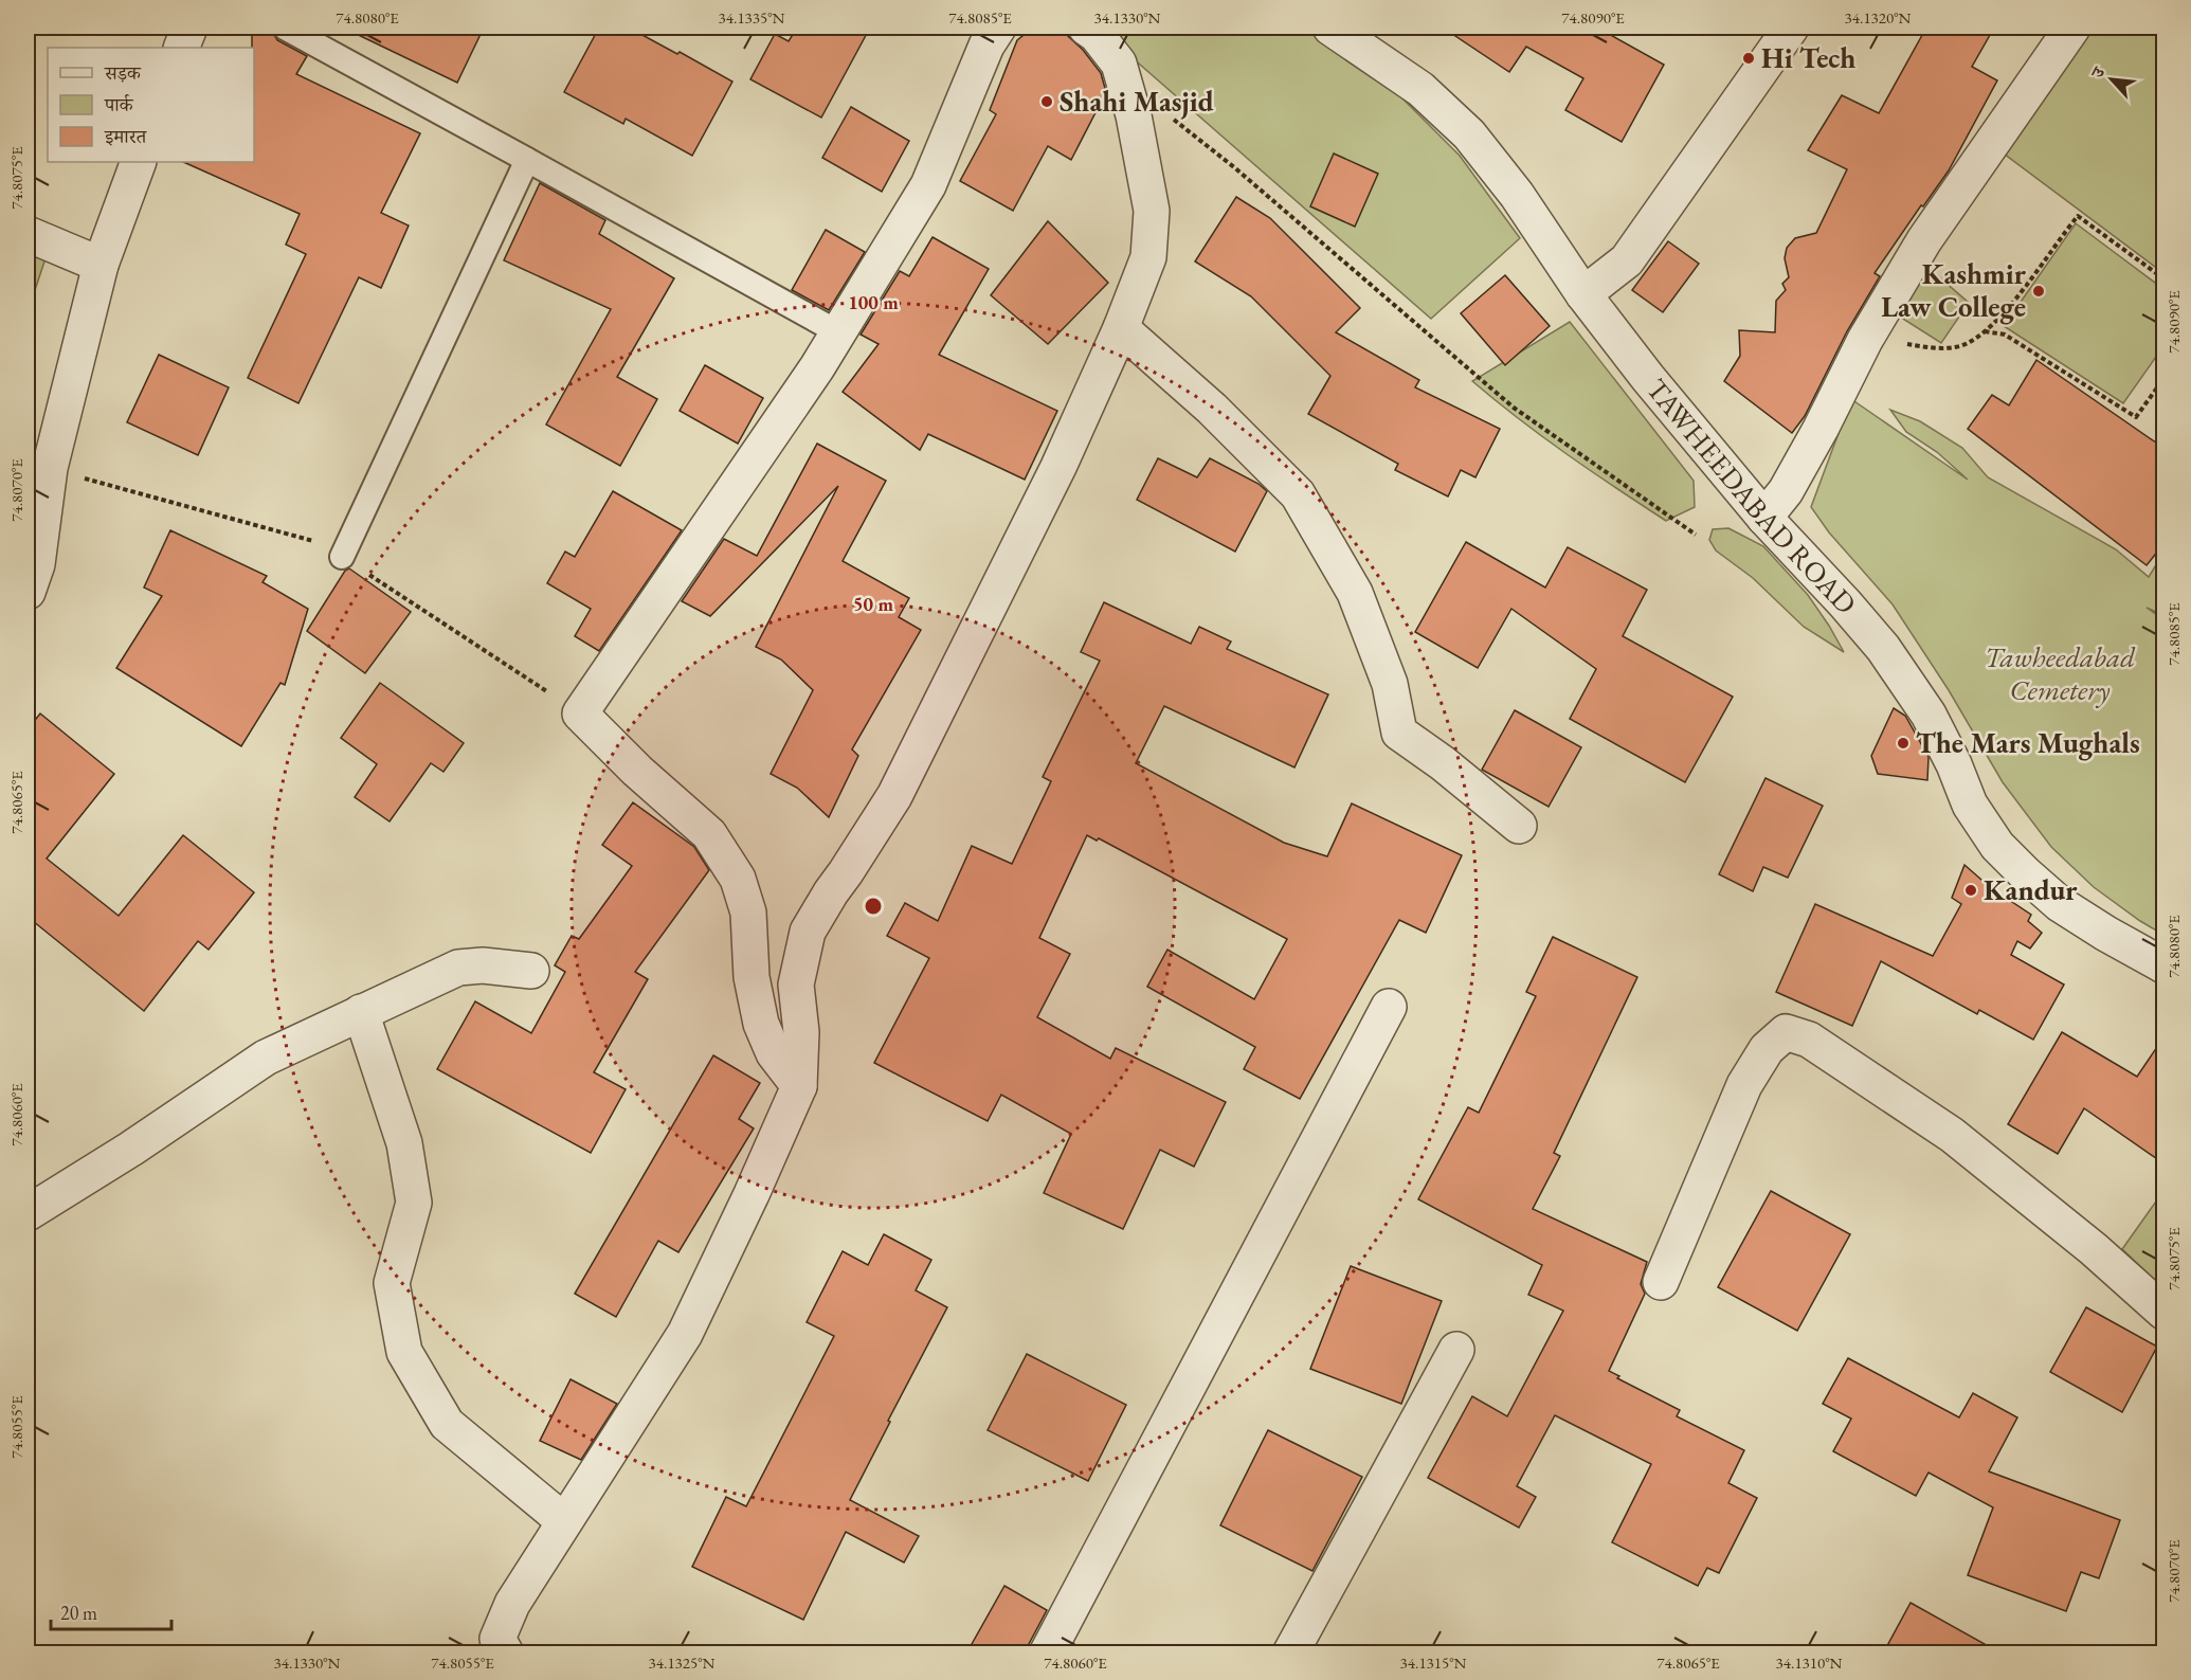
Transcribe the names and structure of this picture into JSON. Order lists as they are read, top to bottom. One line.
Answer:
{"streets":{"street":["TAWHEEDABAD ROAD"]},"parks":["Tawheedabad Cemetery"],"places":["Hi Tech","Shahi Masjid","Kashmir Law College","The Mars Mughals","Kandur"],"legend":["सड़क","पार्क","इमारत"],"scale_bar":"20 m","north":"top left","coordinates":["74.8080°E","34.1335°N","74.8085°E","34.1330°N","74.8090°E","34.1320°N","74.8075°E","74.8070°E","74.8065°E","74.8060°E","74.8055°E","34.1325°N","34.1315°N","34.1310°N"],"rings":["100 m","50 m"]}
